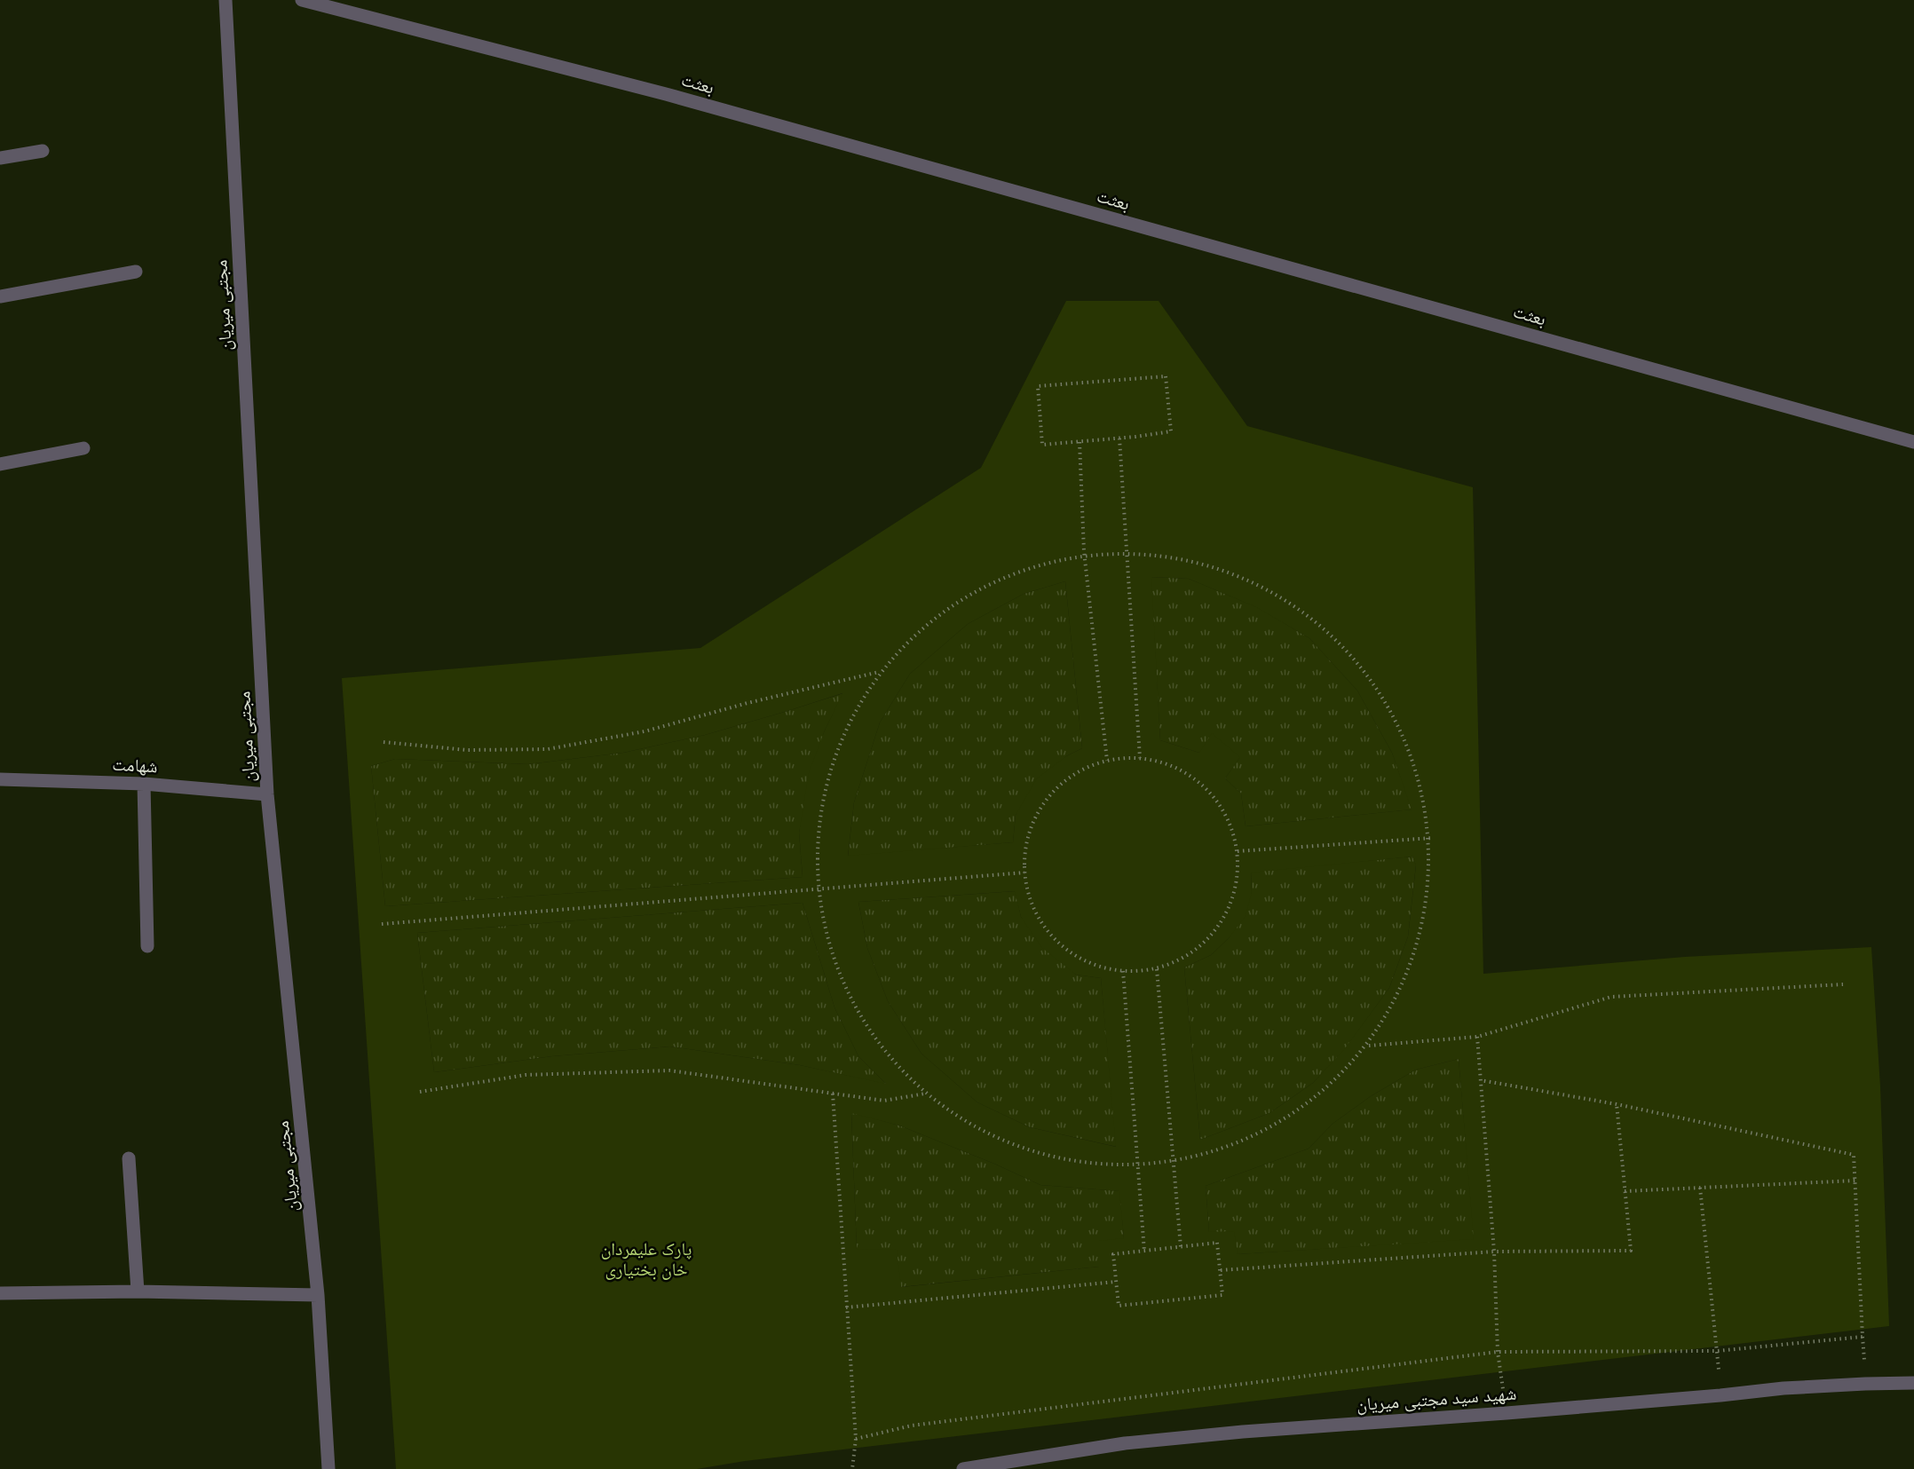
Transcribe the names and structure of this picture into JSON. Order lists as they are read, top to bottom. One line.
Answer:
{"streets":{"street":["بعثت","مجتبی میریان","شهامت","شهید سید مجتبی میریان"]},"crossings":[["مجتبی میریان","شهامت"]],"parks":["پارک علیمردان خان بختیاری"]}
